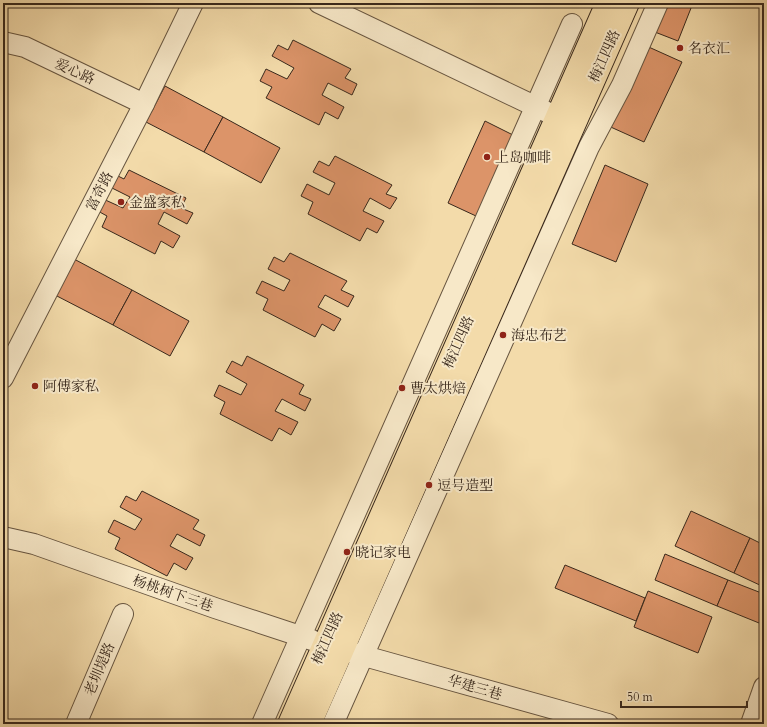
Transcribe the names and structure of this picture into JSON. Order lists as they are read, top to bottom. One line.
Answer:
{"streets":{"main road":["梅江四路"],"street":["爱心路","富奇路","杨桃树下三巷","老圳堤路","华建三巷"]},"crossings":[["梅江四路","杨桃树下三巷"],["梅江四路","华建三巷"],["爱心路","富奇路"],["杨桃树下三巷","华建三巷"]],"places":["名衣汇","上岛咖啡","金盛家私","海忠布艺","阿傅家私","曹太烘焙","逗号造型","晓记家电"],"scale_bar":"50 m"}
